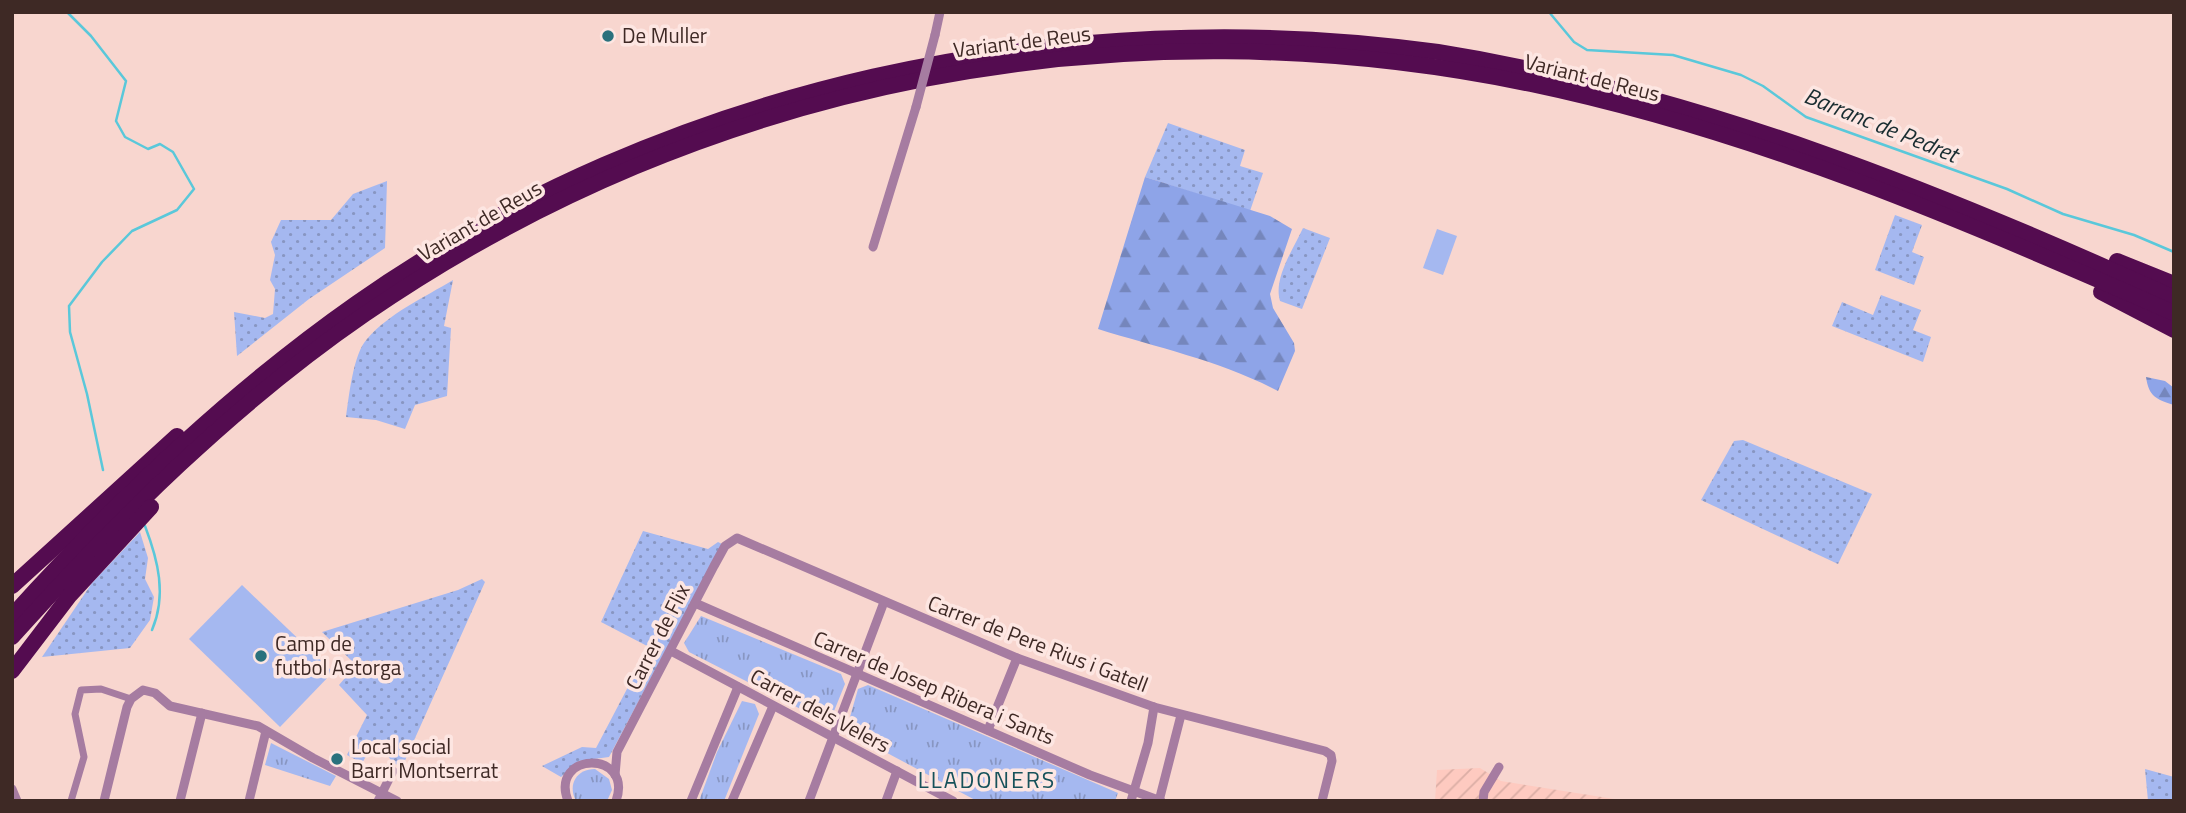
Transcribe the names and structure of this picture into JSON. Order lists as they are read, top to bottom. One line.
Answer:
{"streets":{"highway":["Variant de Reus"],"street":["Carrer de Flix","Carrer de Pere Rius i Gatell","Carrer de Josep Ribera i Sants","Carrer dels Velers"]},"crossings":[["Carrer de Flix","Carrer de Pere Rius i Gatell"],["Carrer de Flix","Carrer de Josep Ribera i Sants"],["Carrer de Flix","Carrer dels Velers"]],"districts":["LLADONERS"],"water":["Barranc de Pedret"],"places":["De Muller","Camp de futbol Astorga","Local social Barri Montserrat"]}
